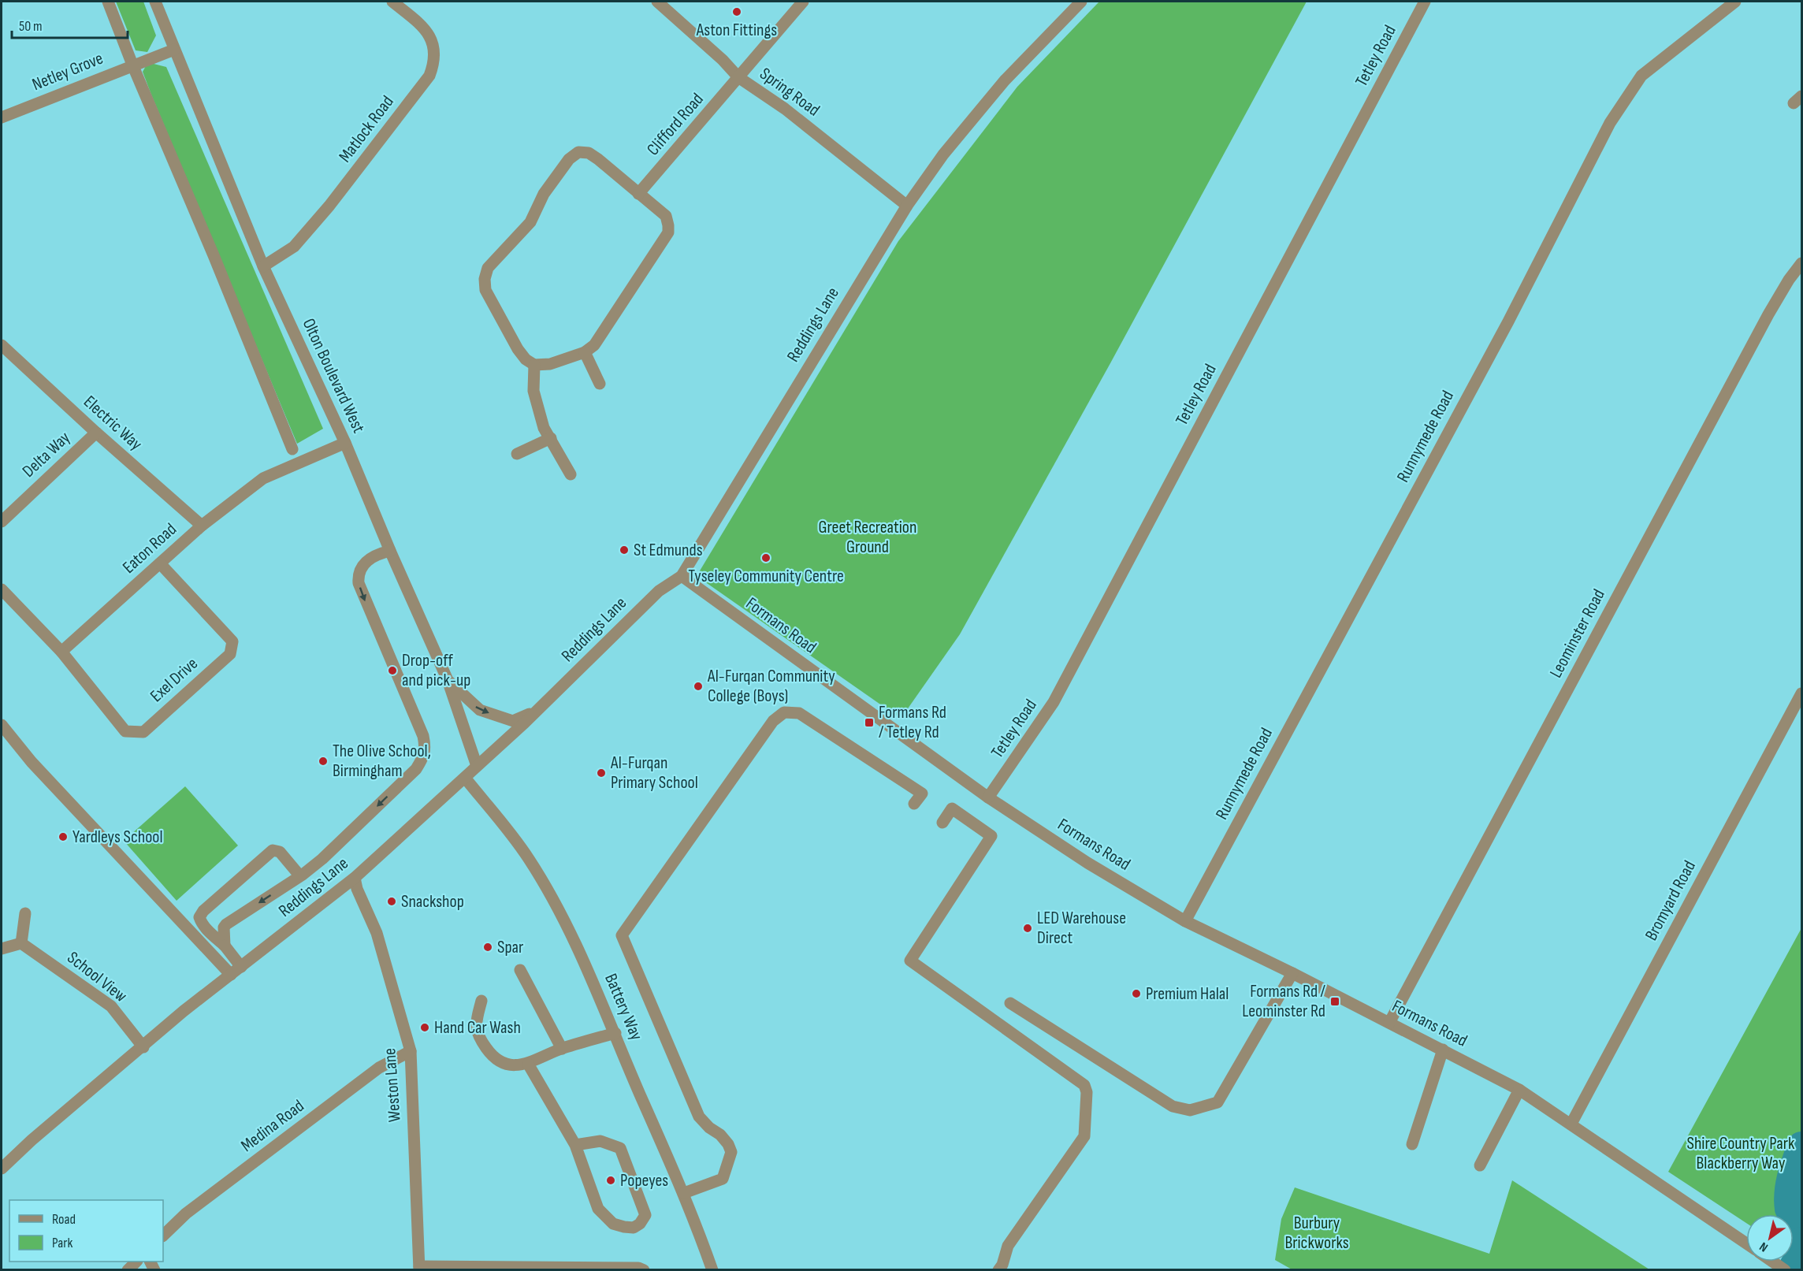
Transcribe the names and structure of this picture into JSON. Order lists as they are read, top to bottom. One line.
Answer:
{"streets":{"street":["Tetley Road","Netley Grove","Spring Road","Clifford Road","Matlock Road","Reddings Lane","Olton Boulevard West","Electric Way","Runnymede Road","Delta Way","Eaton Road","Formans Road","Leominster Road","Exel Drive","Bromyard Road","School View","Battery Way","Weston Lane","Medina Road"]},"crossings":[["Tetley Road","Formans Road"],["Netley Grove","Olton Boulevard West"],["Spring Road","Clifford Road"],["Spring Road","Reddings Lane"],["Matlock Road","Olton Boulevard West"],["Reddings Lane","Olton Boulevard West"],["Reddings Lane","Formans Road"],["Reddings Lane","School View"],["Reddings Lane","Battery Way"],["Reddings Lane","Weston Lane"],["Olton Boulevard West","Eaton Road"],["Electric Way","Delta Way"],["Electric Way","Eaton Road"],["Runnymede Road","Formans Road"],["Eaton Road","Exel Drive"],["Formans Road","Leominster Road"],["Formans Road","Bromyard Road"],["Weston Lane","Medina Road"]],"parks":["Greet Recreation Ground","Shire Country Park Blackberry Way","Burbury Brickworks"],"places":{"other":["Aston Fittings","St Edmunds","Tyseley Community Centre","Drop-off and pick-up","Al-Furqan Community College (Boys)","The Olive School, Birmingham","Al-Furqan Primary School","Yardleys School","Snackshop","LED Warehouse Direct","Spar","Premium Halal","Hand Car Wash","Popeyes"],"transit":["Formans Rd / Tetley Rd","Formans Rd / Leominster Rd"]},"legend":["Road","Park"],"scale_bar":"50 m","north":"bottom left"}
